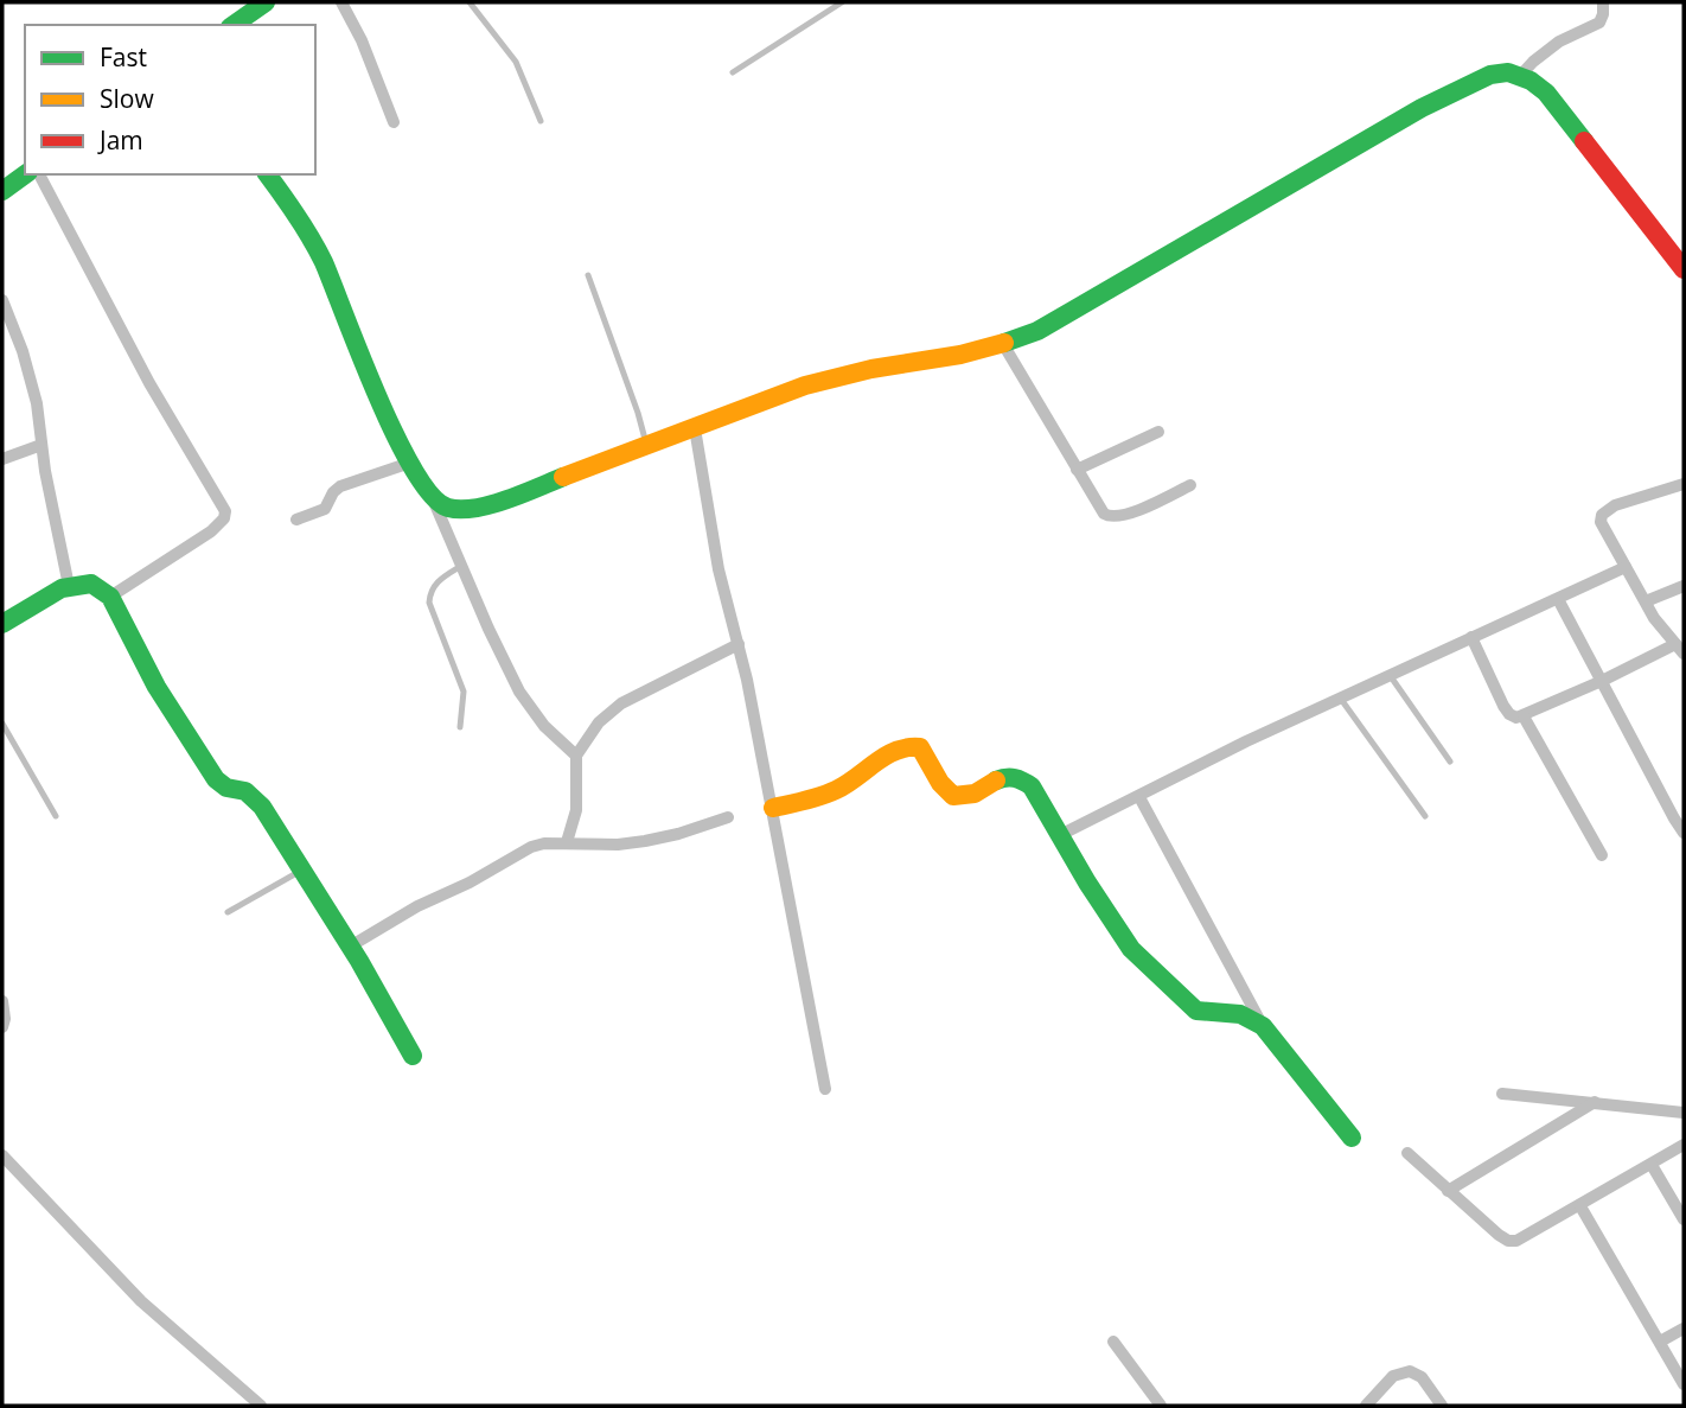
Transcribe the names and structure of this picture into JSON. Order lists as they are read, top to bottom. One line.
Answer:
{"legend":["Fast","Slow","Jam"]}
